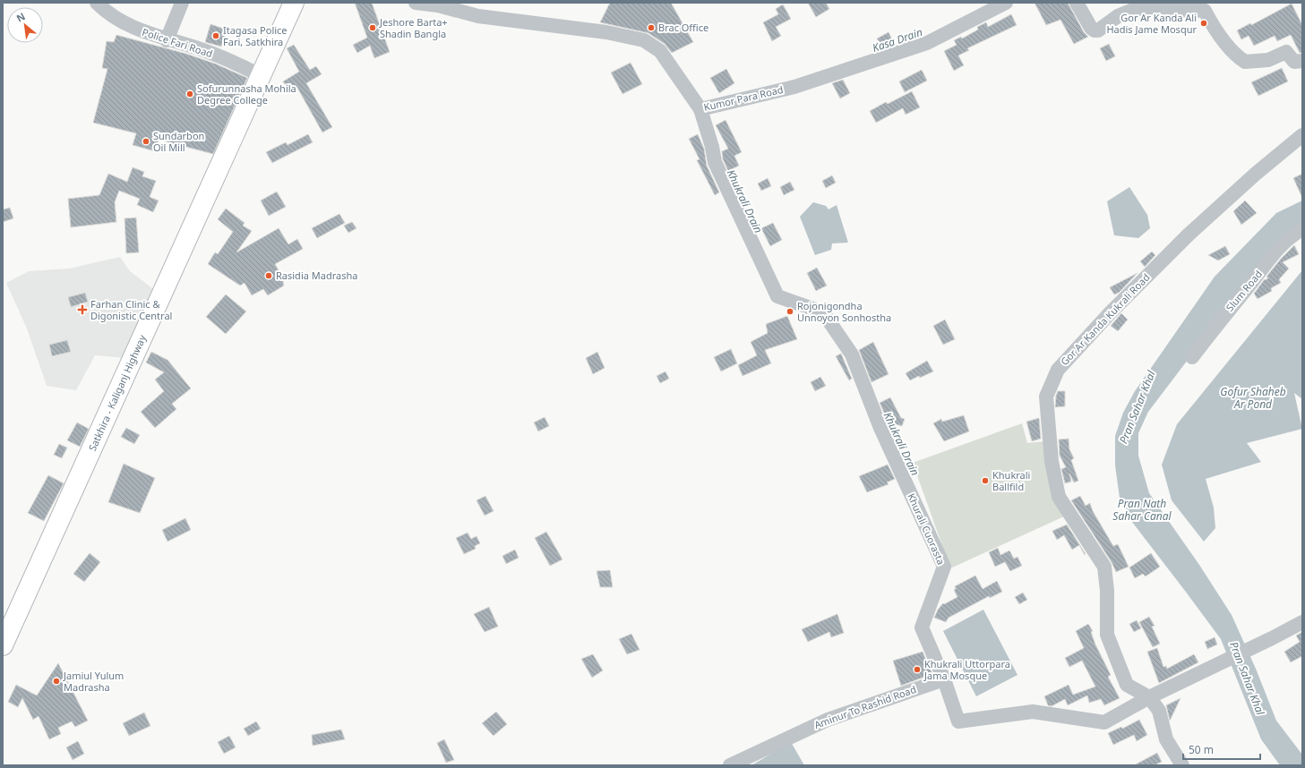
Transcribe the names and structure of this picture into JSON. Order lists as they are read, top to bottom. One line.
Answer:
{"streets":{"highway":["Satkhira - Kaliganj Highway"],"street":["Police Fari Road","Kumor Para Road","Slum Road","Gor Ar Kanda Kukrali Road","Khurali Cuorasta","Aminur To Rashid Road"]},"crossings":[["Police Fari Road","Satkhira - Kaliganj Highway"],["Kumor Para Road","Khurali Cuorasta"],["Gor Ar Kanda Kukrali Road","Khurali Cuorasta"],["Khurali Cuorasta","Aminur To Rashid Road"]],"water":["Kasa Drain","Khukrali Drain","Gofur Shaheb Ar Pond","Pran Sahar Khal","Pran Nath Sahar Canal"],"places":{"other":["Gor Ar Kanda Ali Hadis Jame Mosqur","Jeshore Barta+ Shadin Bangla","Brac Office","Itagasa Police Fari, Satkhira","Sofurunnasha Mohila Degree College","Sundarbon Oil Mill","Rasidia Madrasha","Rojonigondha Unnoyon Sonhostha","Khukrali Ballfild","Khukrali Uttorpara Jama Mosque","Jamiul Yulum Madrasha"],"health":["Farhan Clinic & Digonistic Central"]},"scale_bar":"50 m","north":"top left"}
